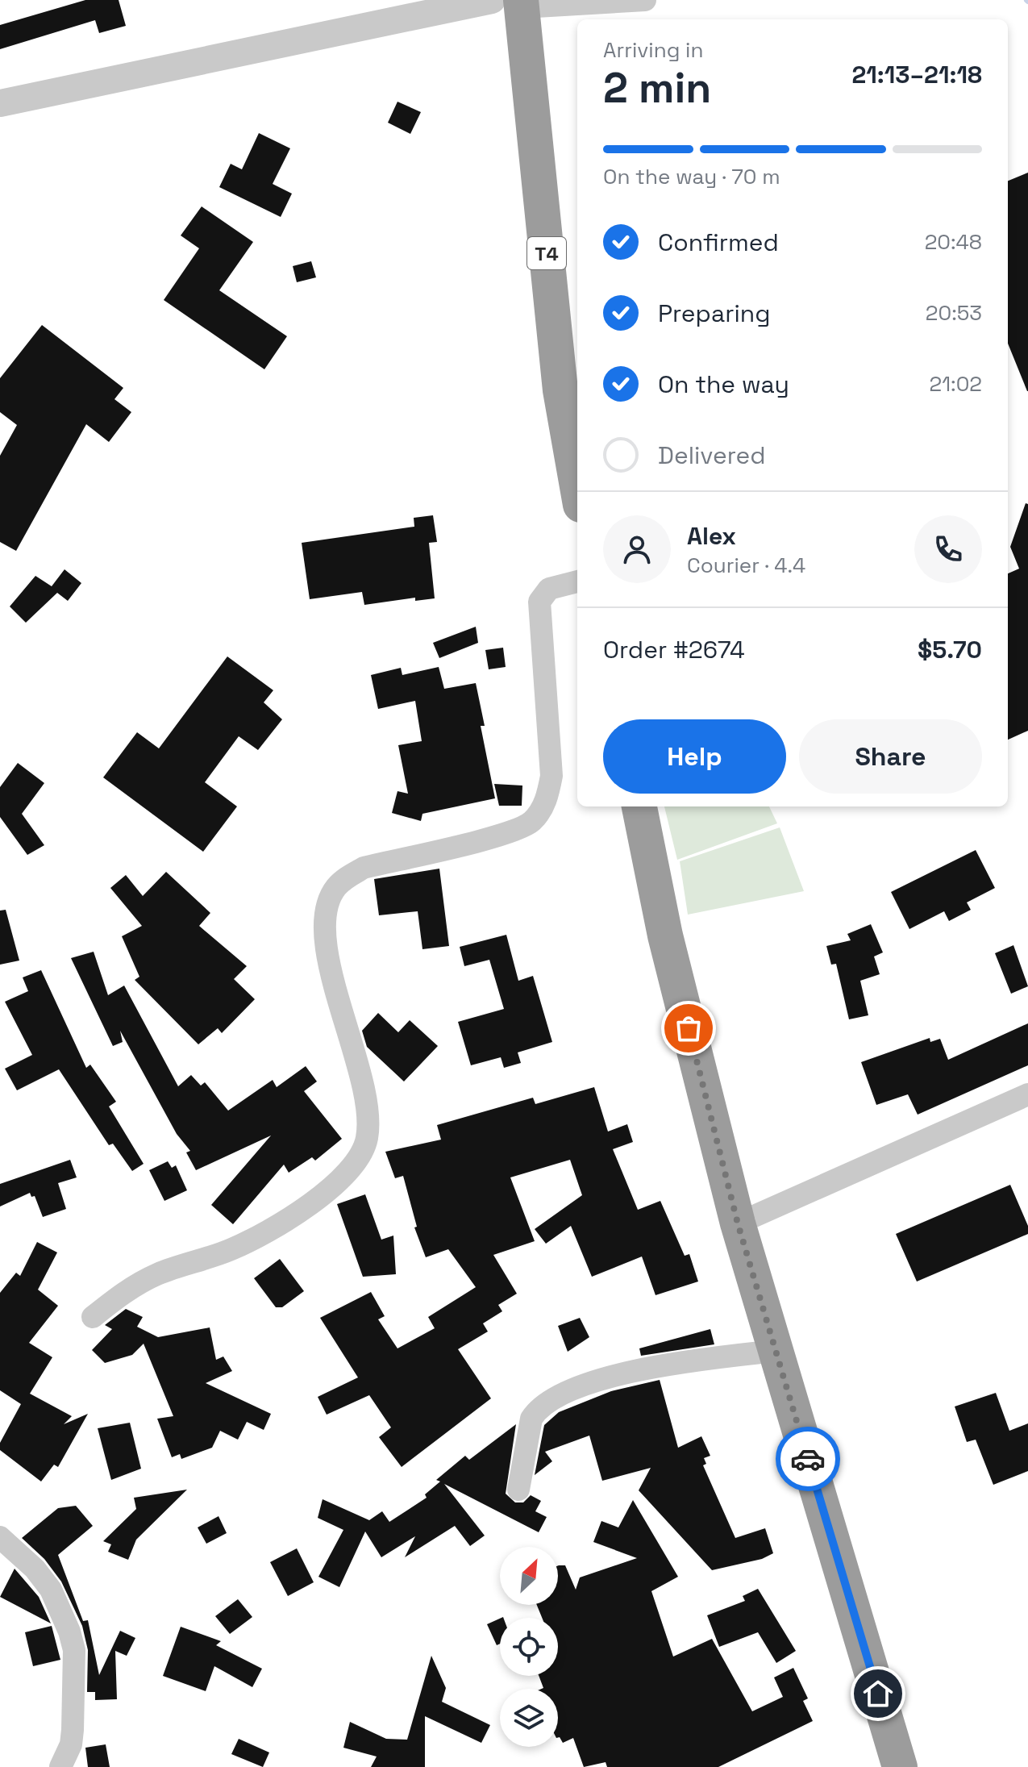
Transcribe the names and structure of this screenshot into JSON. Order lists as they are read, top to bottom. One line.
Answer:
{"streets":{"highway":["T4"]},"north":"top right","page":{"heading":["2 min","Arriving in","21:13–21:18"],"panel":["Alex","Courier · 4.4","Order #2674","$5.70"],"bar":"On the way · 70 m","list":[["Confirmed","20:48"],["Preparing","20:53"],["On the way","21:02"],"Delivered"],"buttons":["Help","Share"]}}
